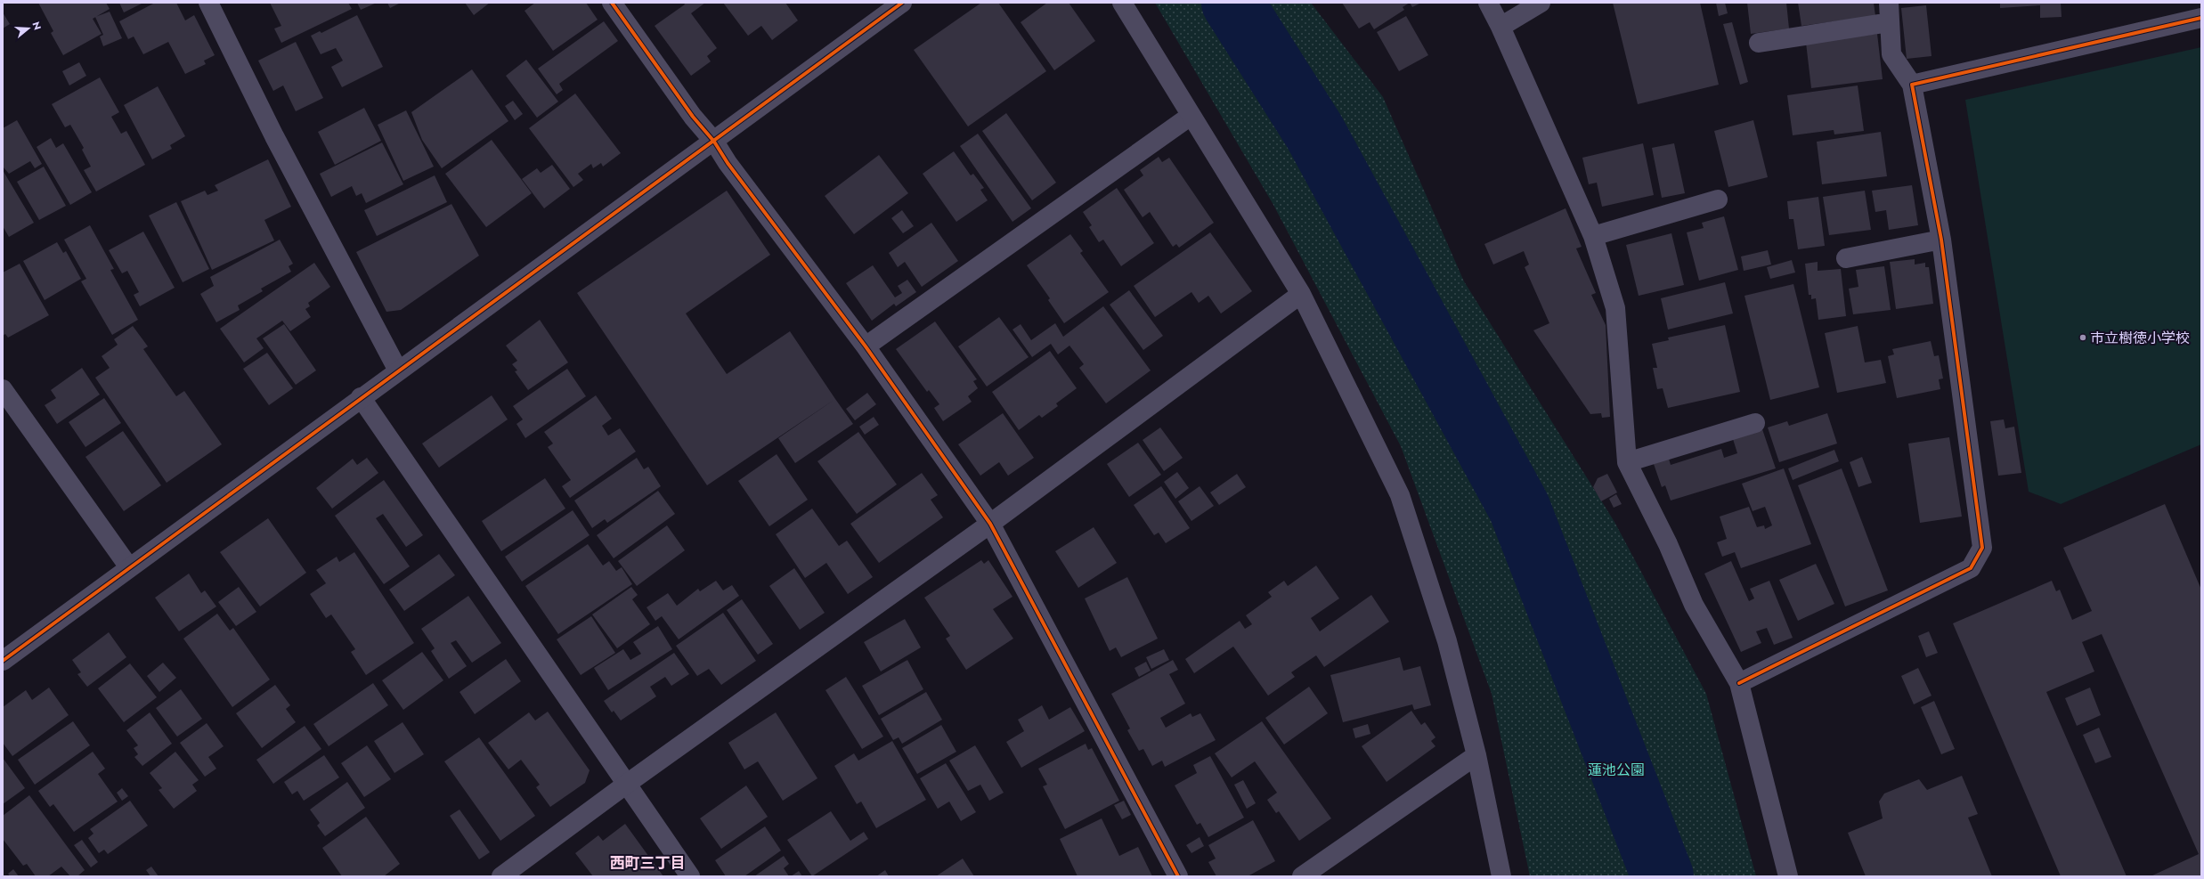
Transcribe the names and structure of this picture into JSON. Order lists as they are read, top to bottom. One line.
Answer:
{"districts":["西町三丁目"],"parks":["蓮池公園"],"places":["市立樹徳小学校"],"north":"right"}
